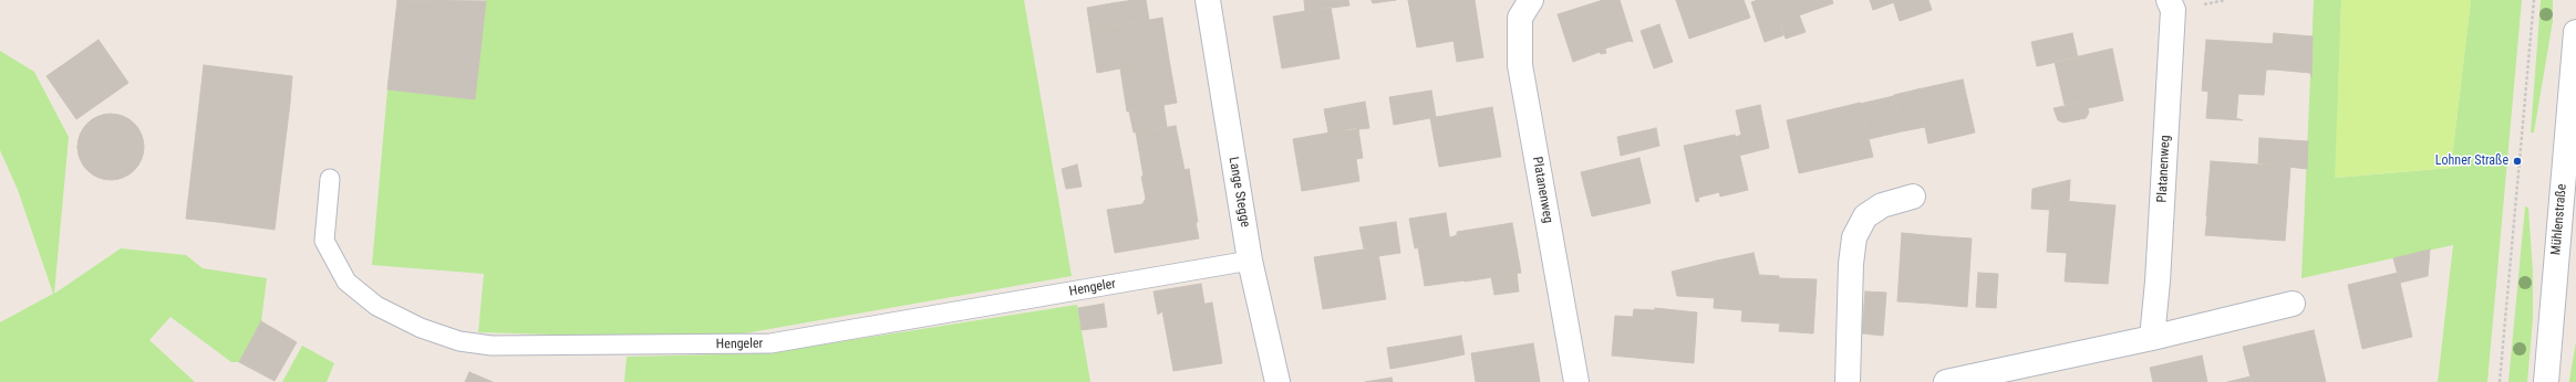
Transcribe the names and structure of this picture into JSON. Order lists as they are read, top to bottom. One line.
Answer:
{"streets":{"street":["Platanenweg","Lange Stegge","Mühlenstraße"],"lane":["Hengeler"]},"crossings":[["Lange Stegge","Hengeler"]],"places":["Lohner Straße"]}
